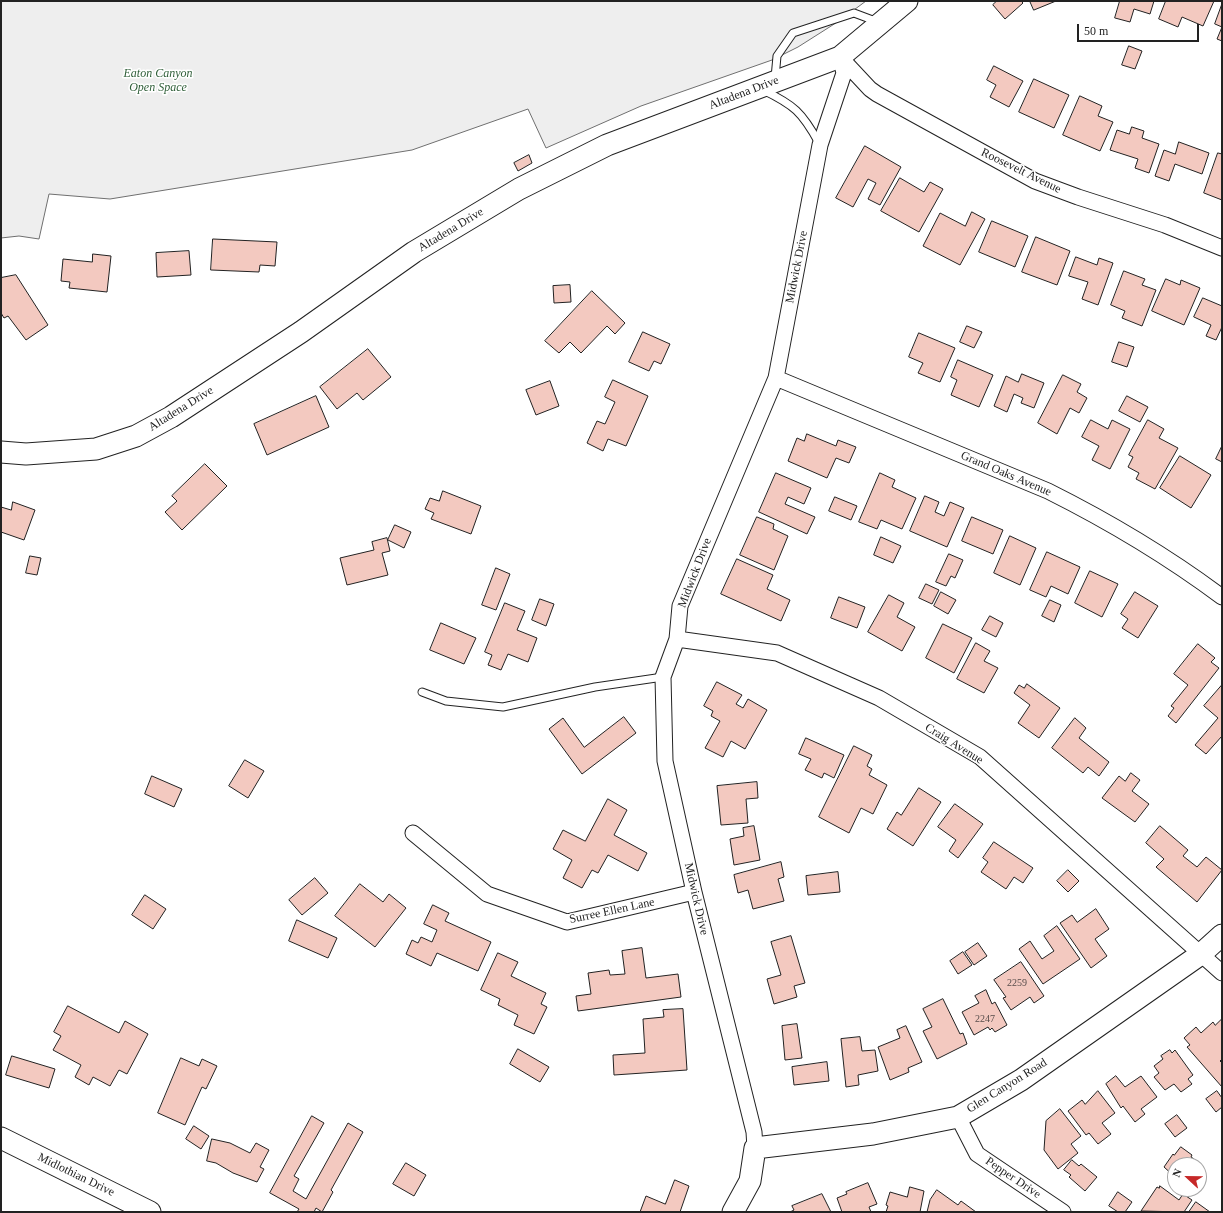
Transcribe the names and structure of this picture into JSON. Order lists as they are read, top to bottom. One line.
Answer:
{"streets":{"main road":["Altadena Drive","Midwick Drive","Glen Canyon Road","Midlothian Drive"],"street":["Roosevelt Avenue","Grand Oaks Avenue","Craig Avenue","Surree Ellen Lane","Pepper Drive"]},"crossings":[["Altadena Drive","Roosevelt Avenue"],["Altadena Drive","Midwick Drive"],["Roosevelt Avenue","Midwick Drive"],["Midwick Drive","Grand Oaks Avenue"],["Midwick Drive","Craig Avenue"],["Midwick Drive","Surree Ellen Lane"],["Midwick Drive","Glen Canyon Road"],["Craig Avenue","Glen Canyon Road"],["Glen Canyon Road","Pepper Drive"]],"parks":["Eaton Canyon Open Space"],"house_numbers":["2259","2247"],"scale_bar":"50 m","north":"left"}
